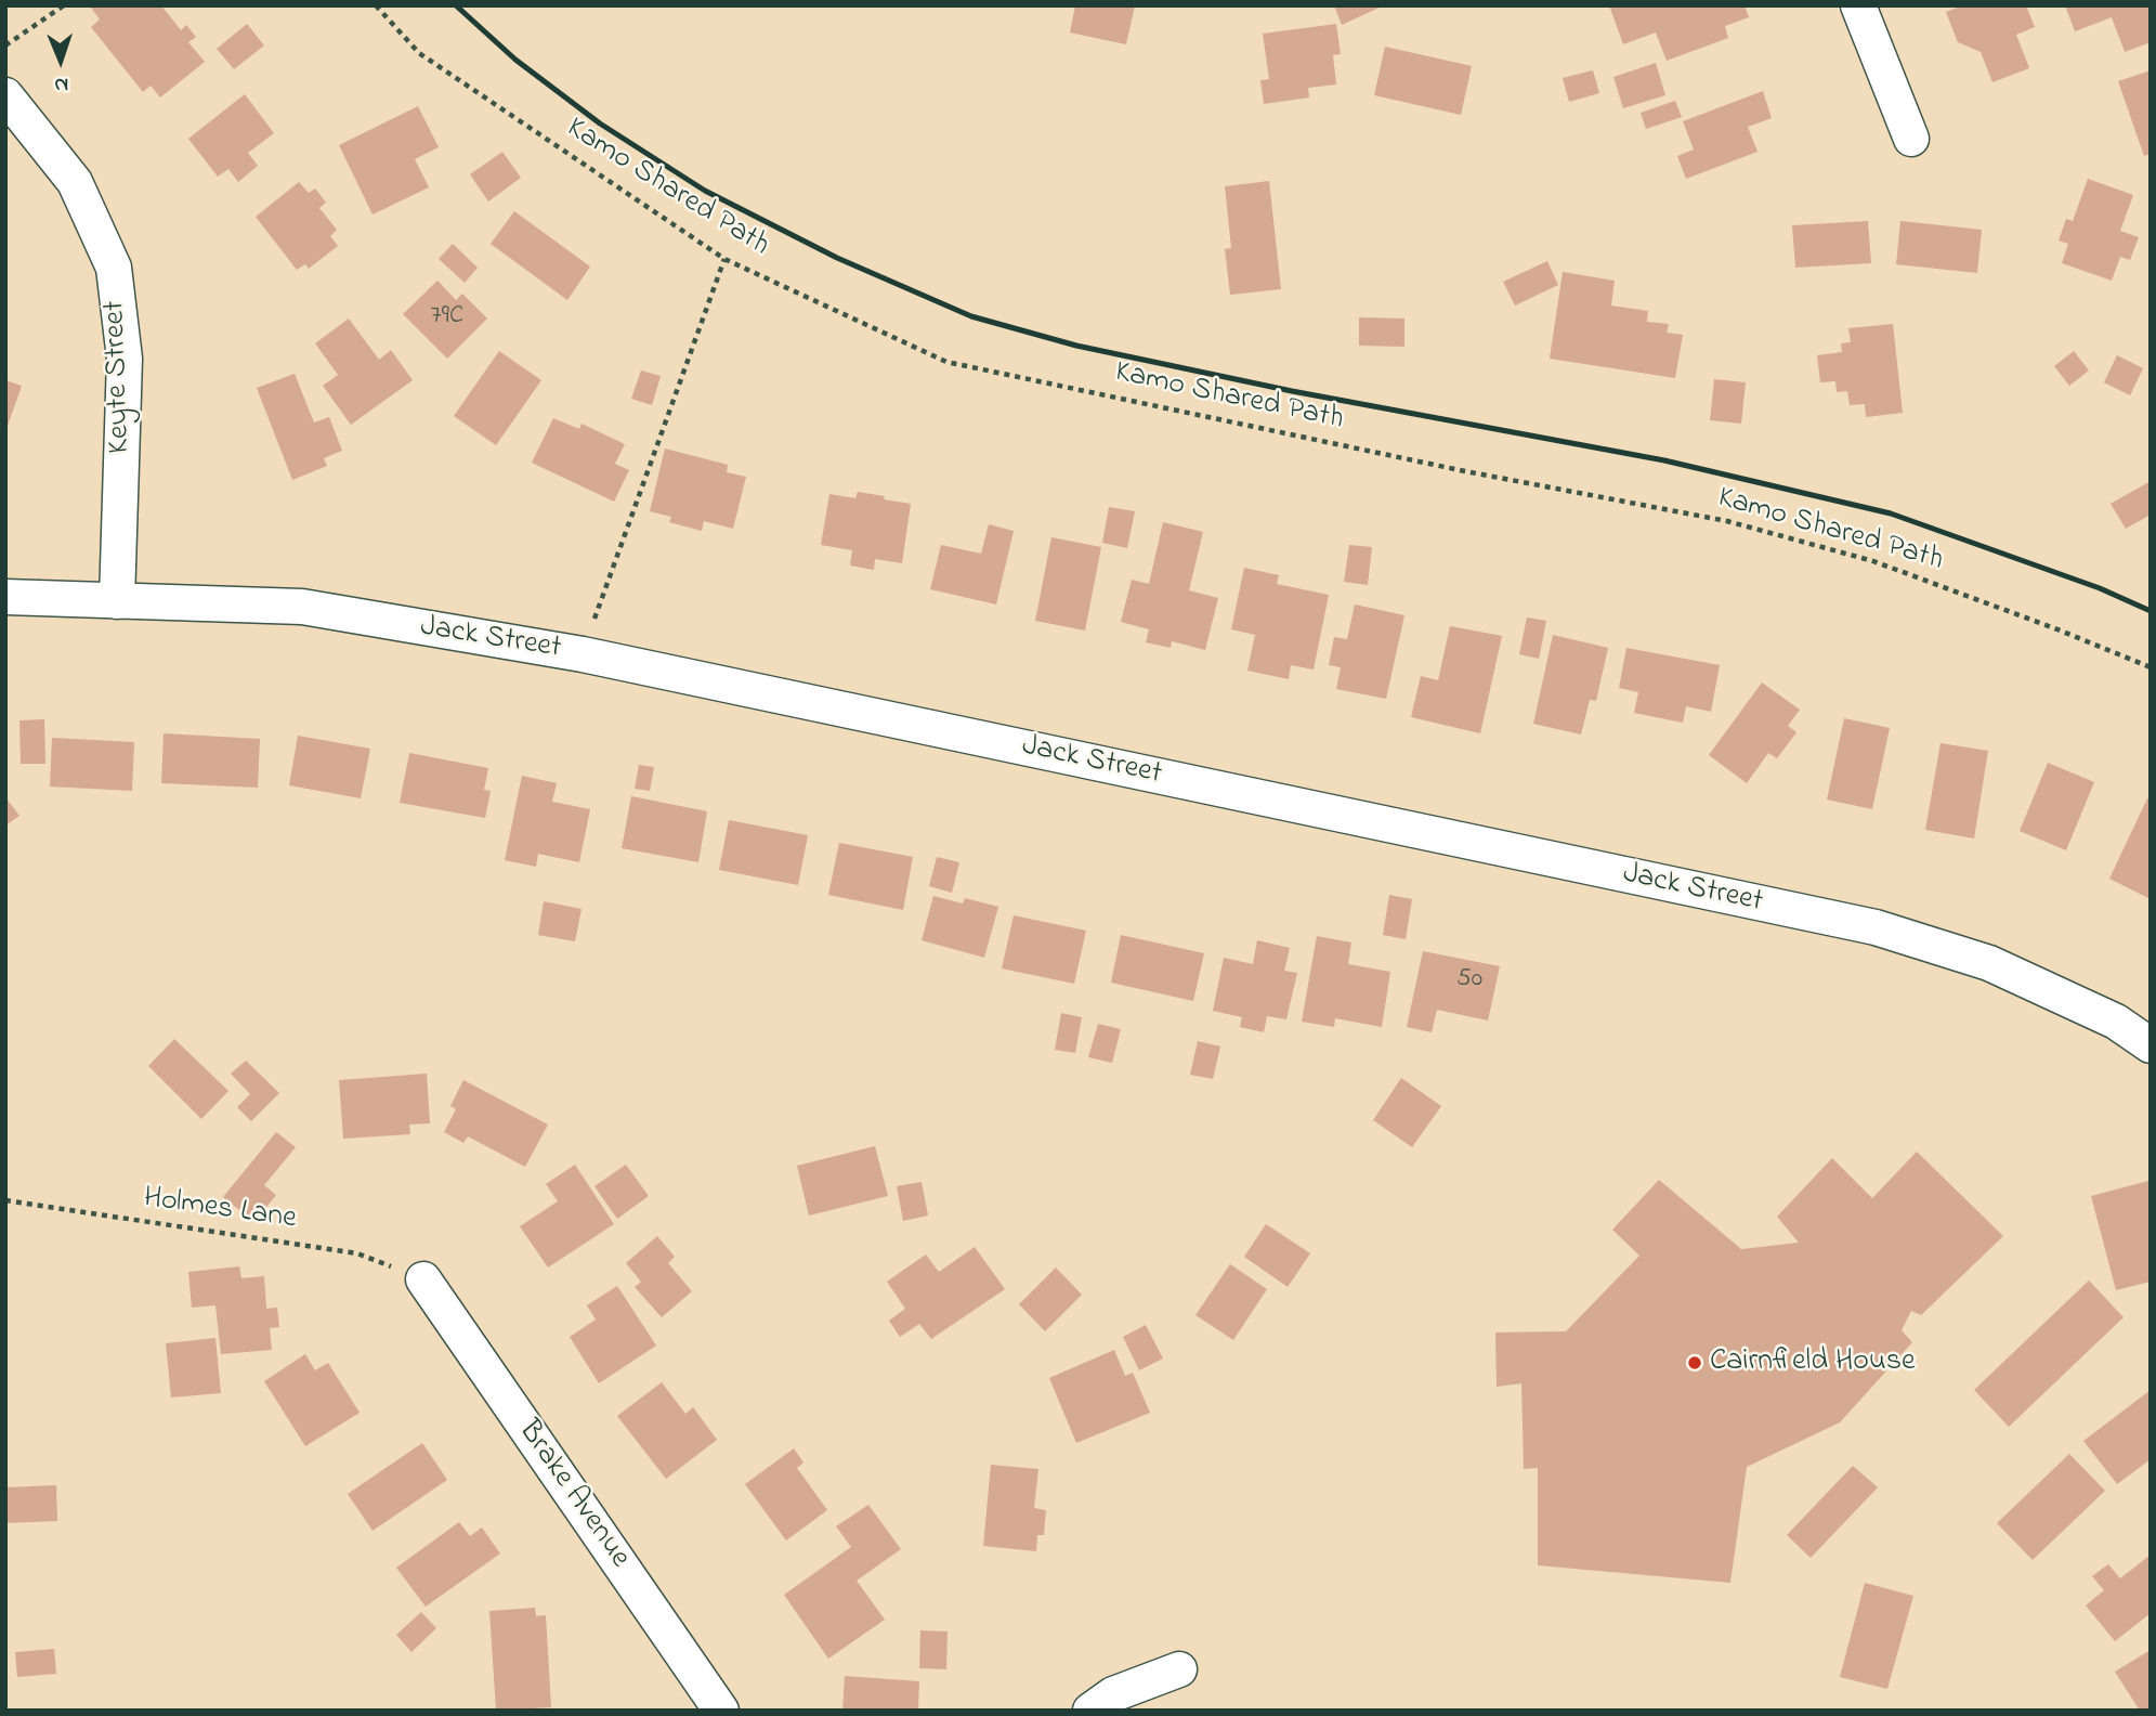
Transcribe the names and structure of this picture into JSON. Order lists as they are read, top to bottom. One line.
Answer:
{"streets":{"street":["Keyte Street","Jack Street","Brake Avenue"],"path":["Kamo Shared Path","Holmes Lane"]},"crossings":[["Keyte Street","Jack Street"],["Holmes Lane","Brake Avenue"]],"places":["Cairnfield House"],"house_numbers":["79C","50"],"north":"bottom"}
